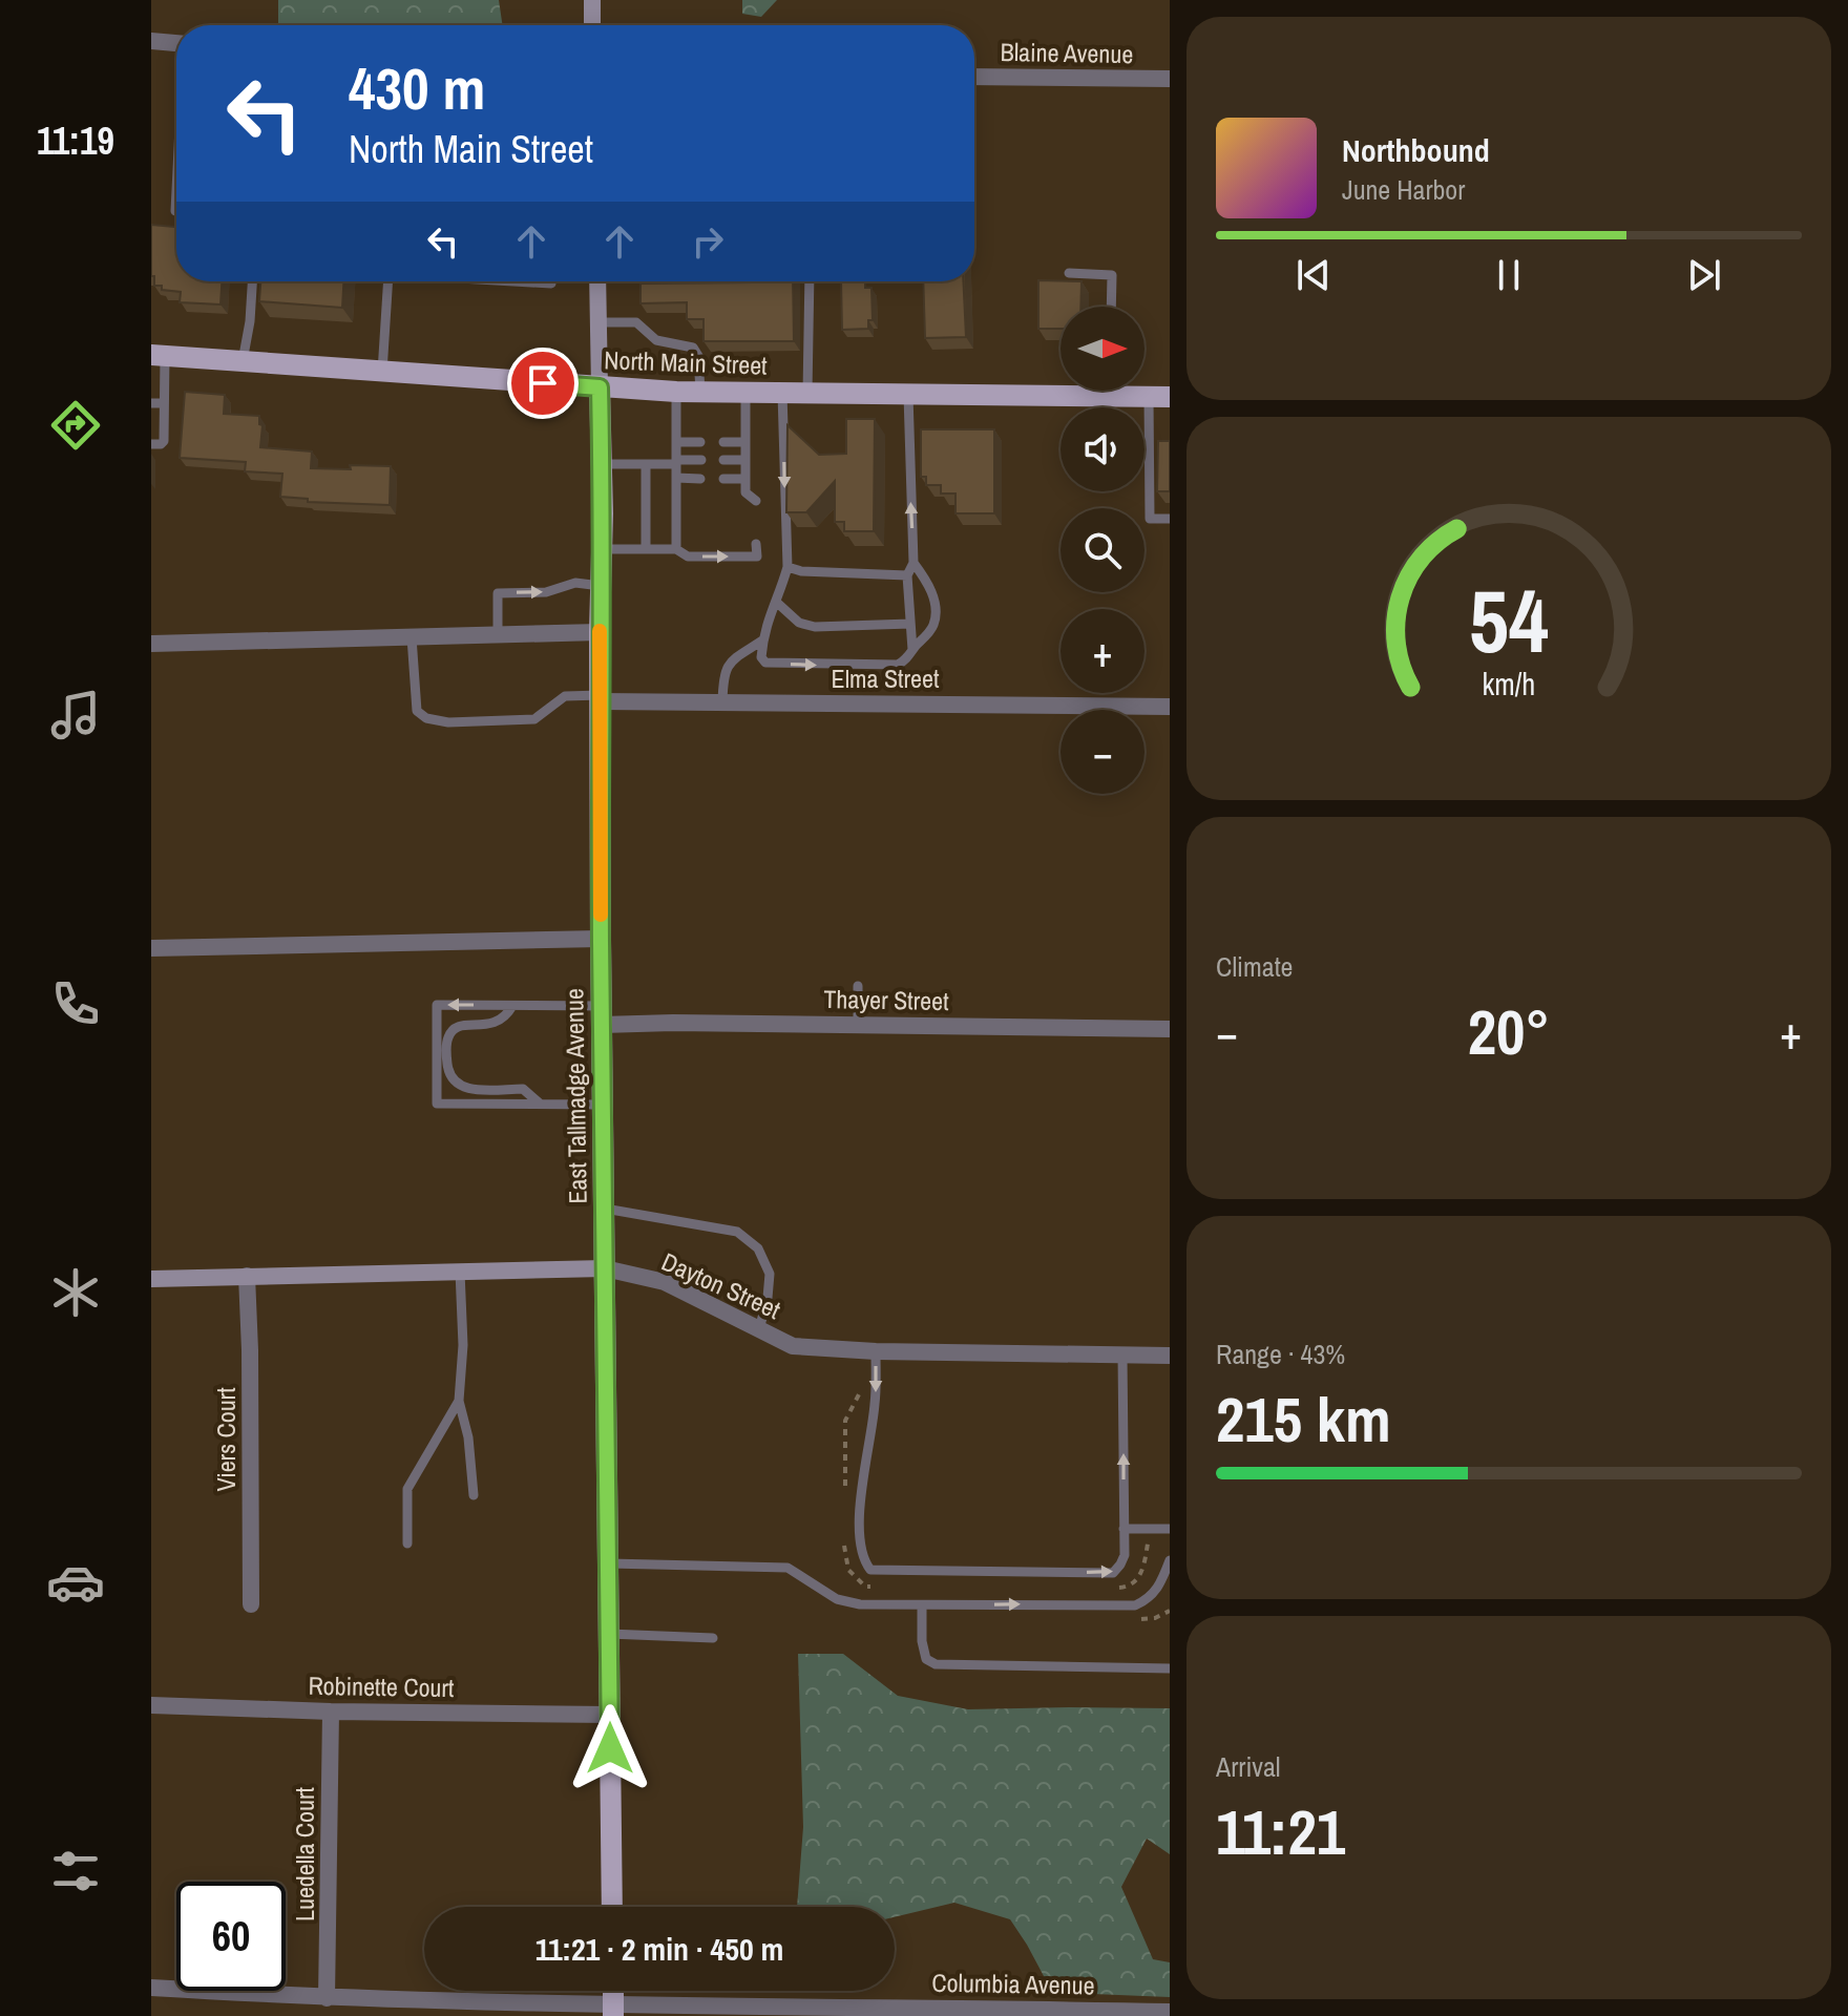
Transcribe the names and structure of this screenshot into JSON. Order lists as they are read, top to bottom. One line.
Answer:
{"streets":{"main road":["North Main Street","East Tallmadge Avenue"],"street":["Blaine Avenue","Elma Street","Thayer Street","Dayton Street","Viers Court","Robinette Court","Luedella Court","Columbia Avenue"]},"crossings":[["North Main Street","East Tallmadge Avenue"],["Elma Street","East Tallmadge Avenue"],["Thayer Street","East Tallmadge Avenue"],["East Tallmadge Avenue","Dayton Street"],["East Tallmadge Avenue","Robinette Court"],["Dayton Street","Viers Court"],["Robinette Court","Luedella Court"],["Luedella Court","Columbia Avenue"]],"north":"right","page":{"tabs":"11:19","turn":["430 m","North Main Street"],"song":["Northbound","June Harbor"],"map_buttons":["+","−"],"tile":["Climate",["Range · 43%","215 km"],["Arrival","11:21"]],"heat":["−","20°","+"],"limit":"60","trip":"11:21 · 2 min · 450 m","gauge":["54","km/h"]}}
